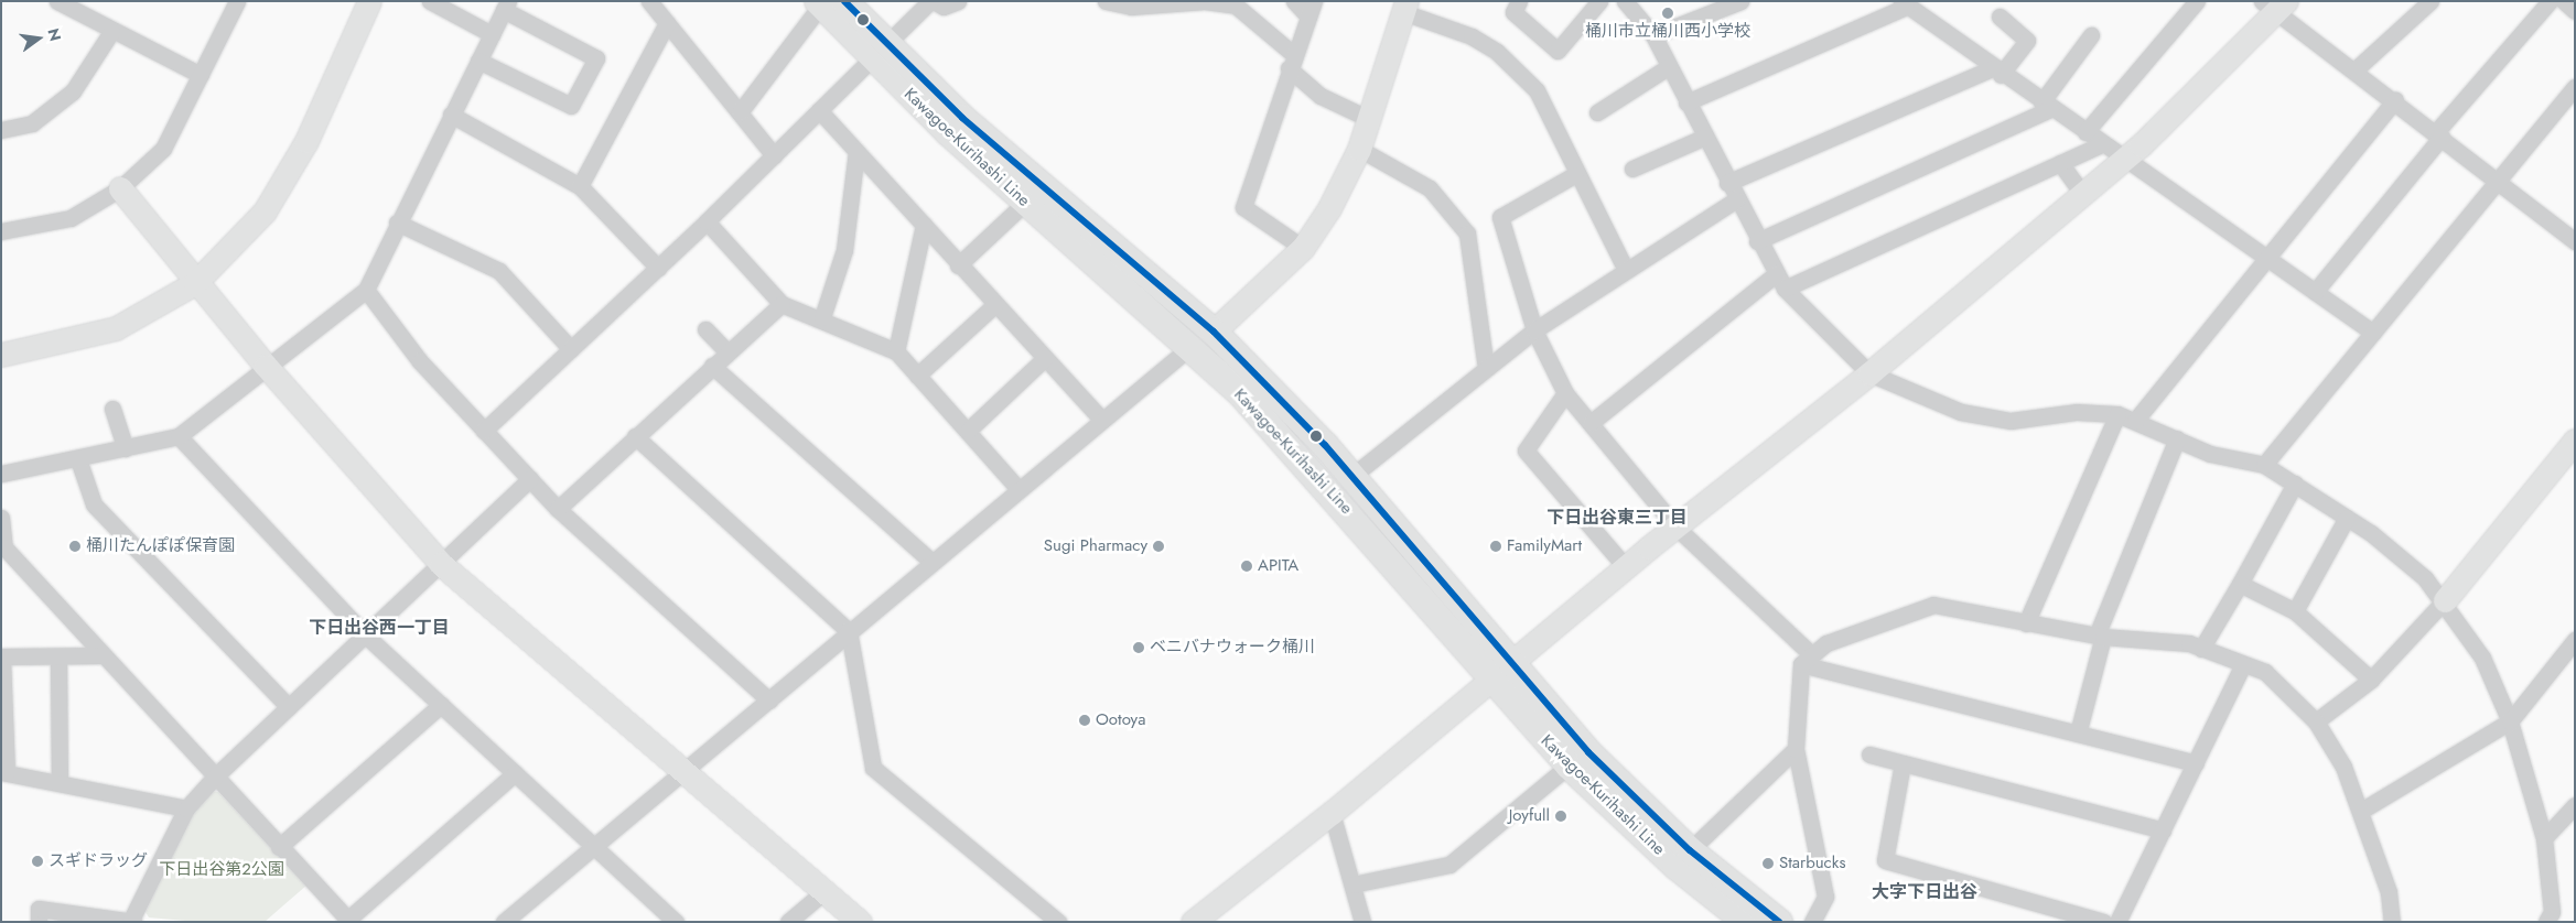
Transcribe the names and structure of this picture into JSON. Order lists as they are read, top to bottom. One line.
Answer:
{"streets":{"main road":["Kawagoe-Kurihashi Line"]},"districts":["下日出谷東三丁目","下日出谷西一丁目","大字下日出谷"],"parks":["下日出谷第2公園"],"places":["桶川市立桶川西小学校","桶川たんぽぽ保育園","Sugi Pharmacy","FamilyMart","APITA","ベニバナウォーク桶川","Ootoya","Joyfull","スギドラッグ","Starbucks"],"north":"right"}
